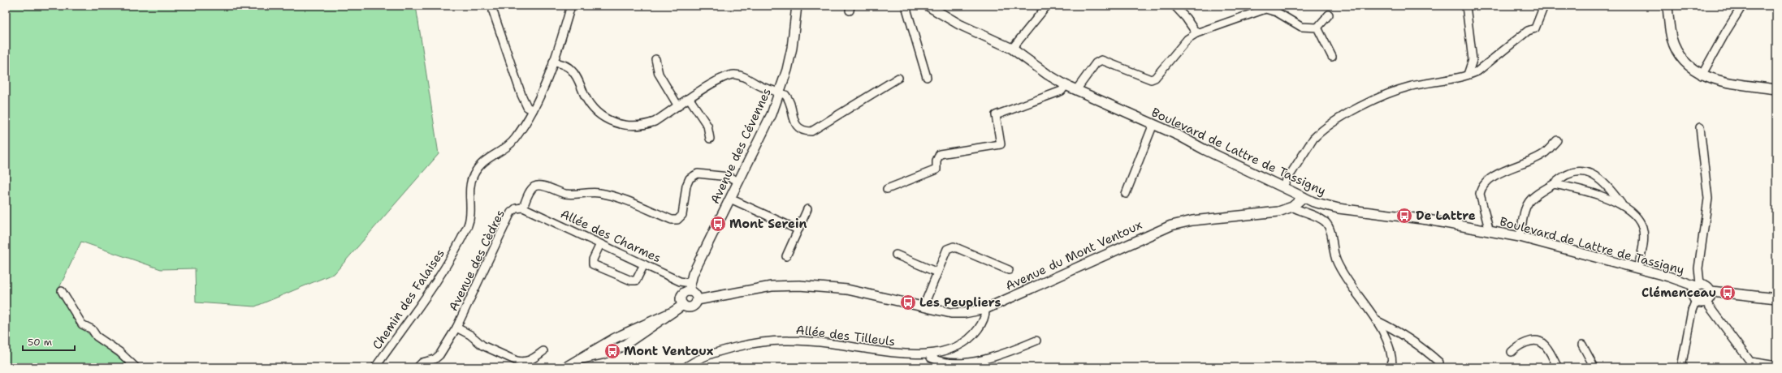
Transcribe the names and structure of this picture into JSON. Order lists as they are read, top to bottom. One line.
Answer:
{"streets":{"street":["Avenue des Cévennes","Boulevard de Lattre de Tassigny","Allée des Charmes","Avenue du Mont Ventoux","Avenue des Cèdres","Chemin des Falaises","Allée des Tilleuls"]},"crossings":[["Avenue des Cévennes","Allée des Charmes"],["Avenue des Cévennes","Avenue du Mont Ventoux"],["Avenue des Cévennes","Avenue des Cèdres"],["Boulevard de Lattre de Tassigny","Avenue du Mont Ventoux"],["Allée des Charmes","Avenue du Mont Ventoux"],["Allée des Charmes","Avenue des Cèdres"],["Avenue du Mont Ventoux","Allée des Tilleuls"]],"places":{"bus stop":["De Lattre","Mont Serein","Clémenceau","Les Peupliers","Mont Ventoux"]},"scale_bar":"50 m"}
